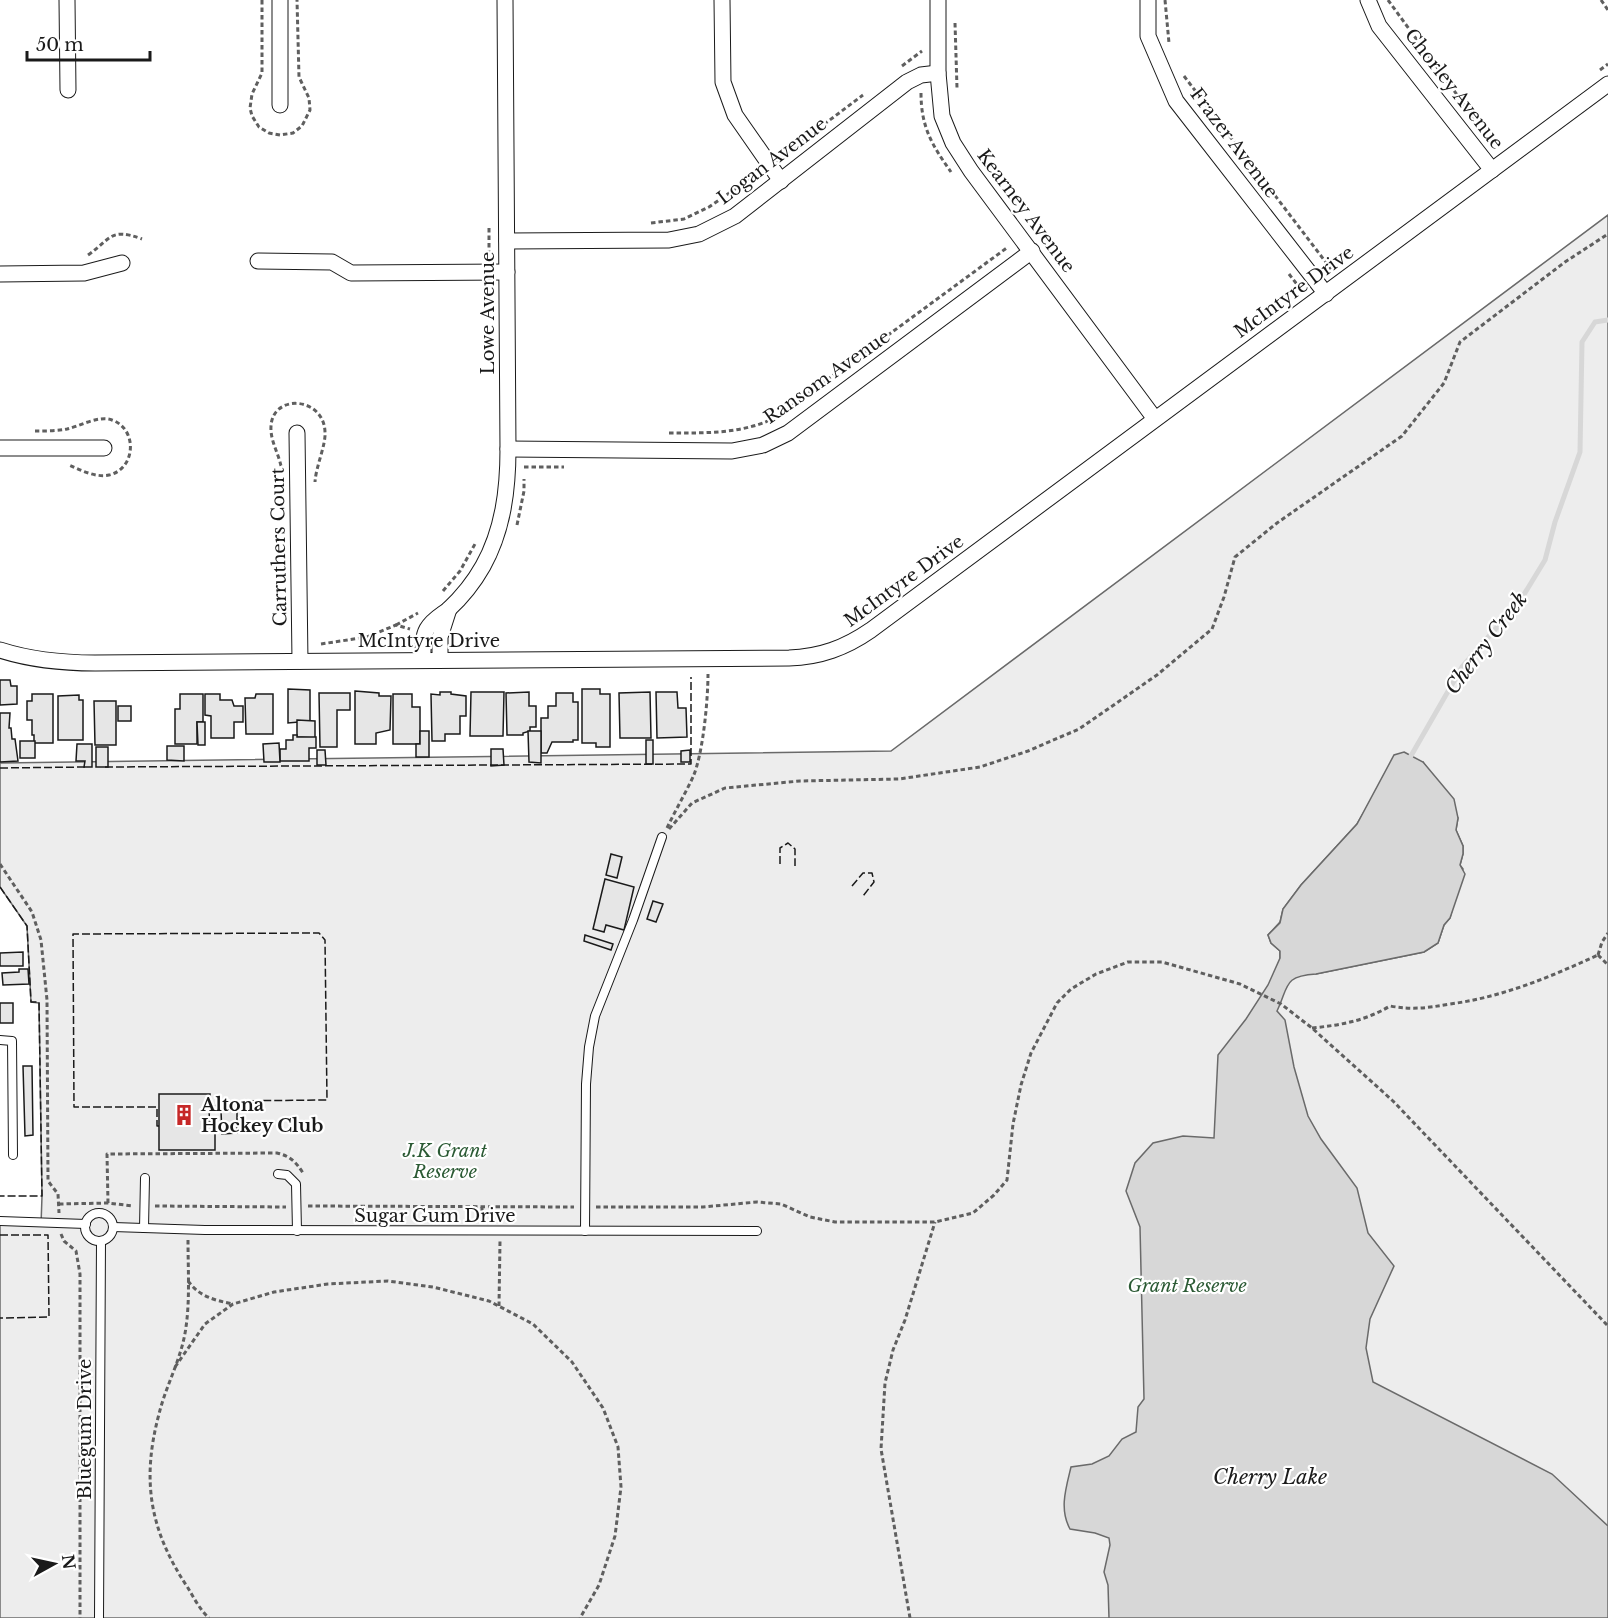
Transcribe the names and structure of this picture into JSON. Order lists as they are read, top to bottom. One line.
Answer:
{"streets":{"street":["Chorley Avenue","Frazer Avenue","Logan Avenue","Kearney Avenue","McIntyre Drive","Lowe Avenue","Ransom Avenue","Carruthers Court"],"lane":["Sugar Gum Drive","Bluegum Drive"]},"crossings":[["Chorley Avenue","McIntyre Drive"],["Frazer Avenue","McIntyre Drive"],["Logan Avenue","Kearney Avenue"],["Logan Avenue","Lowe Avenue"],["Kearney Avenue","McIntyre Drive"],["Kearney Avenue","Ransom Avenue"],["McIntyre Drive","Lowe Avenue"],["McIntyre Drive","Carruthers Court"],["Lowe Avenue","Ransom Avenue"],["Sugar Gum Drive","Bluegum Drive"]],"water":["Cherry Creek","Cherry Lake"],"parks":["J.K Grant Reserve","Grant Reserve"],"places":{"building":["Altona Hockey Club"]},"scale_bar":"50 m","north":"right"}
